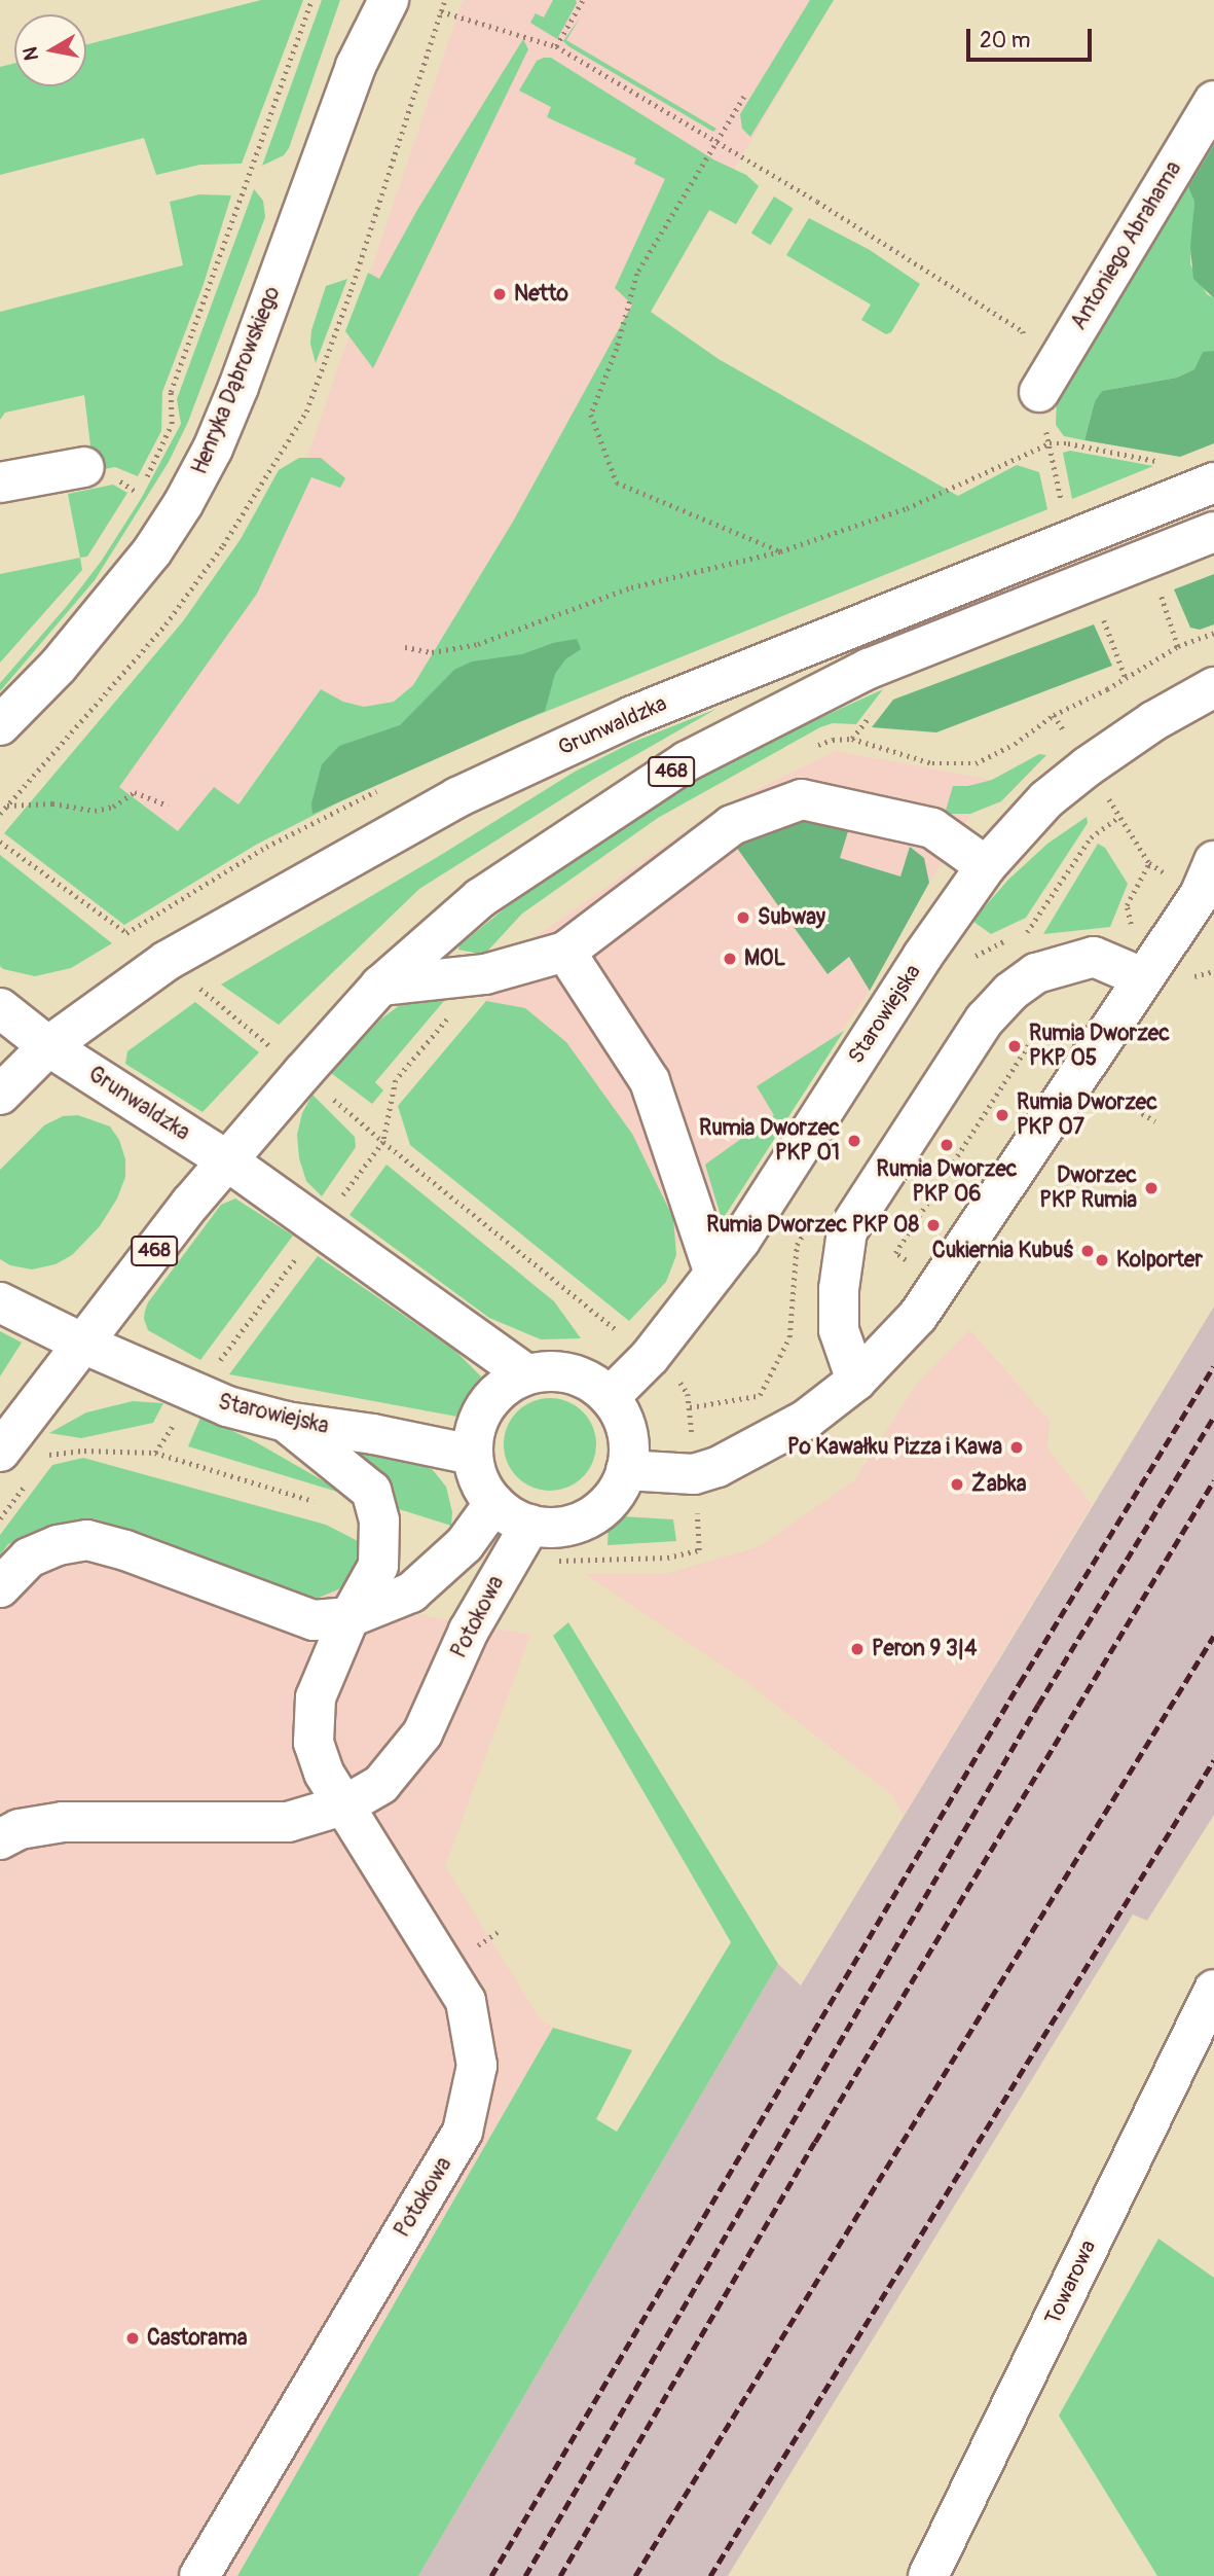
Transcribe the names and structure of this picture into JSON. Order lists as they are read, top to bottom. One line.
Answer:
{"streets":{"main road":["Antoniego Abrahama","Henryka Dąbrowskiego","Grunwaldzka","468","Starowiejska","Potokowa","Towarowa"]},"crossings":[["Grunwaldzka","468"],["468","Starowiejska"],["Starowiejska","Potokowa"]],"places":["Netto","Subway","MOL","Rumia Dworzec PKP 05","Rumia Dworzec PKP 07","Rumia Dworzec PKP 01","Rumia Dworzec PKP 06","Dworzec PKP Rumia","Rumia Dworzec PKP 08","Cukiernia Kubuś","Kolporter","Po Kawałku Pizza i Kawa","Żabka","Peron 9 3|4","Castorama"],"scale_bar":"20 m","north":"left"}
